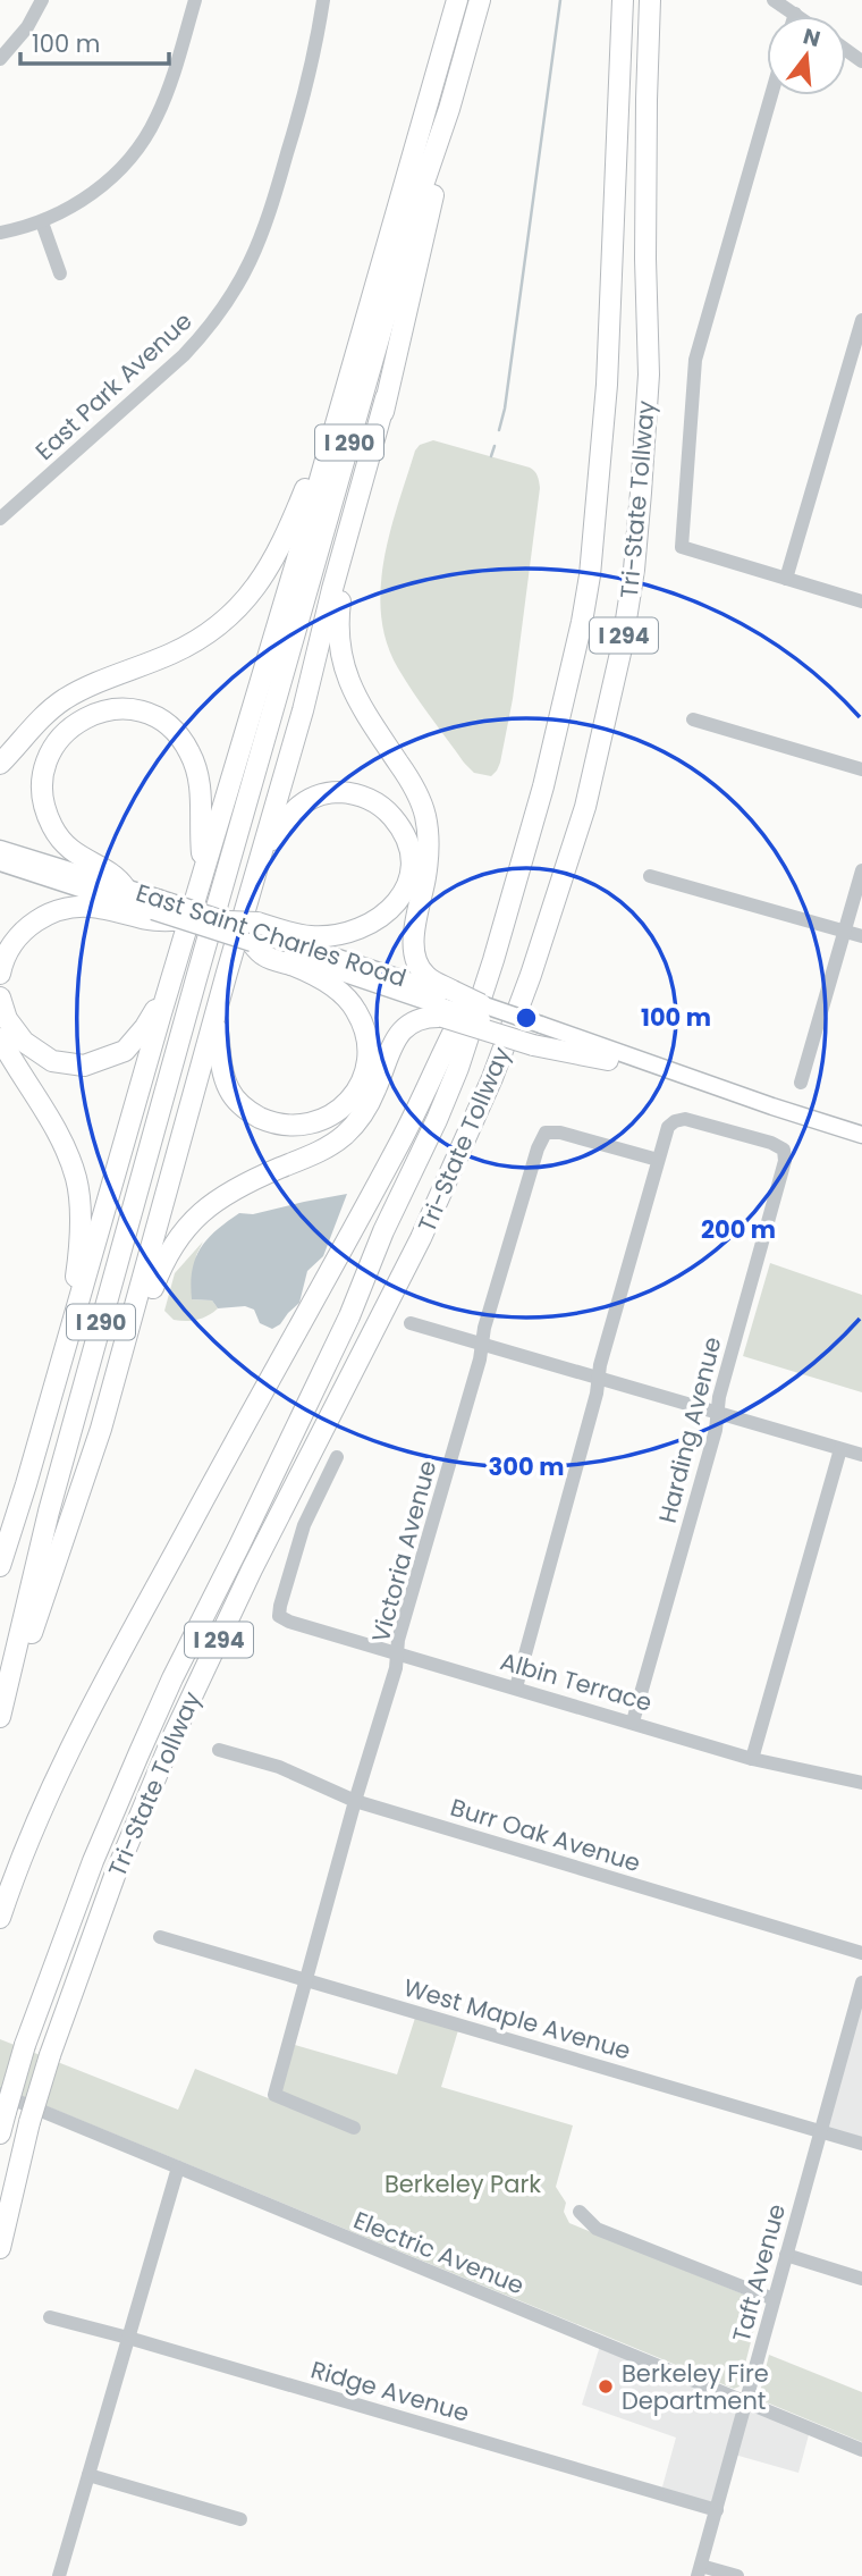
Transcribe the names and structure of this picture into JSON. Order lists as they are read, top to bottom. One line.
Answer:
{"streets":{"highway":["I 290","Tri-State Tollway","I 294"],"main road":["East Saint Charles Road"],"street":["East Park Avenue","Harding Avenue","Victoria Avenue","Albin Terrace","Burr Oak Avenue","West Maple Avenue","Electric Avenue","Taft Avenue","Ridge Avenue"]},"crossings":[["Tri-State Tollway","Electric Avenue"],["Harding Avenue","Victoria Avenue"],["Harding Avenue","Albin Terrace"],["Victoria Avenue","Albin Terrace"],["Victoria Avenue","Burr Oak Avenue"],["Victoria Avenue","West Maple Avenue"],["West Maple Avenue","Taft Avenue"],["Electric Avenue","Taft Avenue"],["Taft Avenue","Ridge Avenue"]],"parks":["Berkeley Park"],"places":["Berkeley Fire Department"],"scale_bar":"100 m","north":"top","rings":["100 m","200 m","300 m"]}
